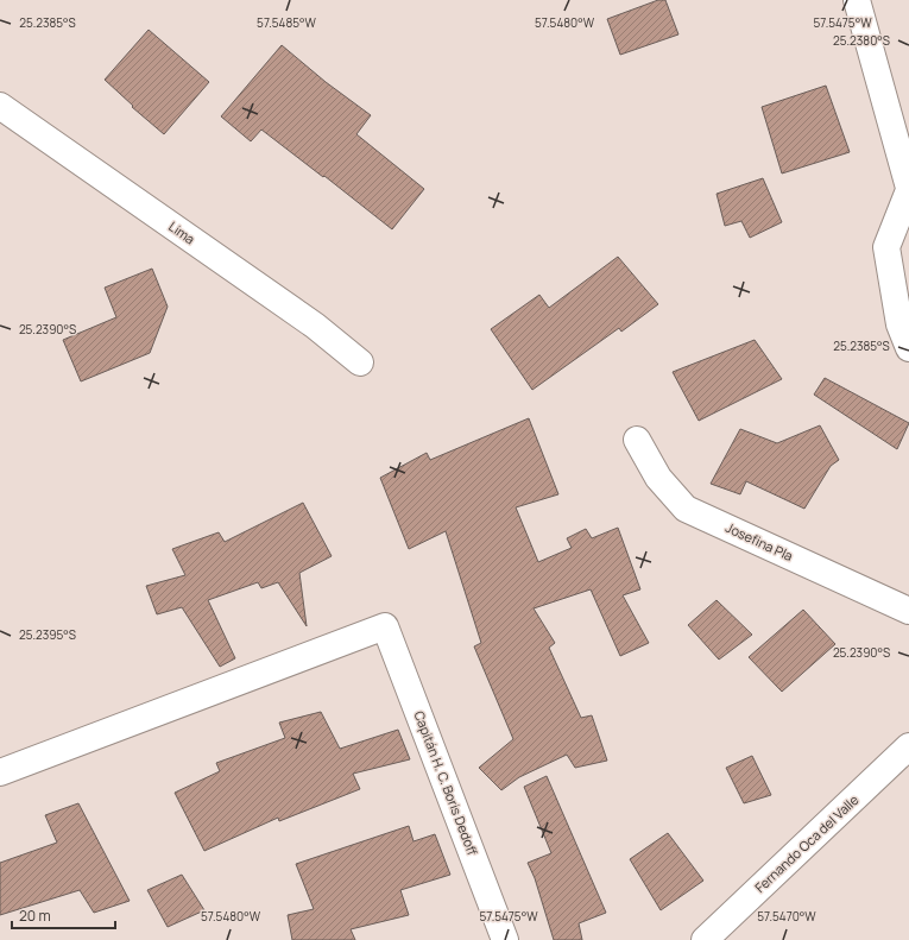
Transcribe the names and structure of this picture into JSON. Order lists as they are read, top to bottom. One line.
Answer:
{"streets":{"street":["Lima","Josefina Pla","Capitán H. C. Boris Dedoff","Fernando Oca del Valle"]},"scale_bar":"20 m","coordinates":["57.5475°W","57.5485°W","57.5480°W","25.2385°S","25.2380°S","25.2390°S","25.2395°S","57.5470°W"]}
